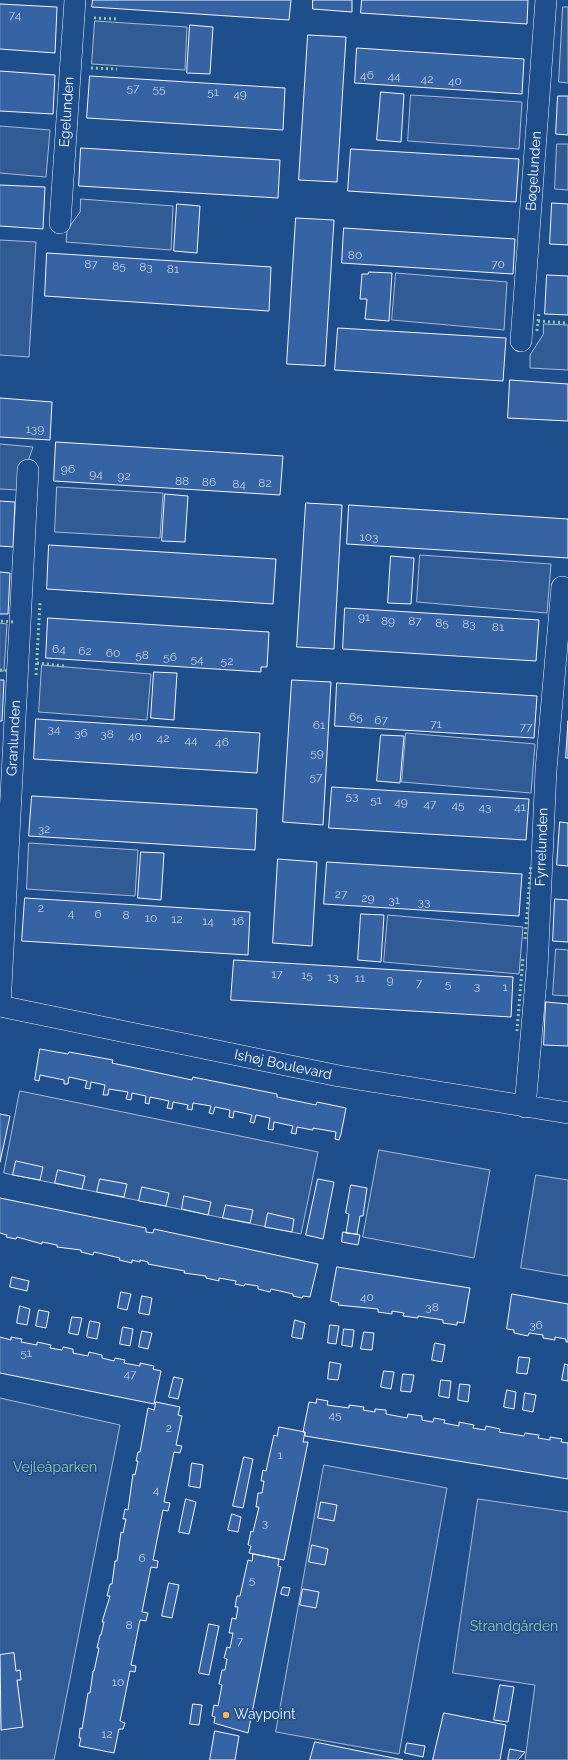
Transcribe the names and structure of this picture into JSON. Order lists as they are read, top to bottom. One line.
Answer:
{"streets":{"street":["Egelunden","Bøgelunden","Granlunden","Fyrrelunden","Ishøj Boulevard"]},"crossings":[["Granlunden","Ishøj Boulevard"],["Fyrrelunden","Ishøj Boulevard"]],"parks":["Vejleåparken","Strandgården"],"places":["Waypoint"],"house_numbers":["74","46","44","42","40","57","55","51","49","80","87","70","85","83","81","139","96","94","92","88","86","82","84","103","91","89","87","85","83","81","64","62","60","58","56","54","52","65","67","71","61","77","34","36","38","40","42","44","46","59","57","53","51","49","47","45","43","41","32","27","29","31","33","2","4","6","8","10","12","14","16","17","15","13","11","9","7","5","3","1","40","38","36","51","47","45","2","1","4","3","6","5","8","7","10","12"]}
